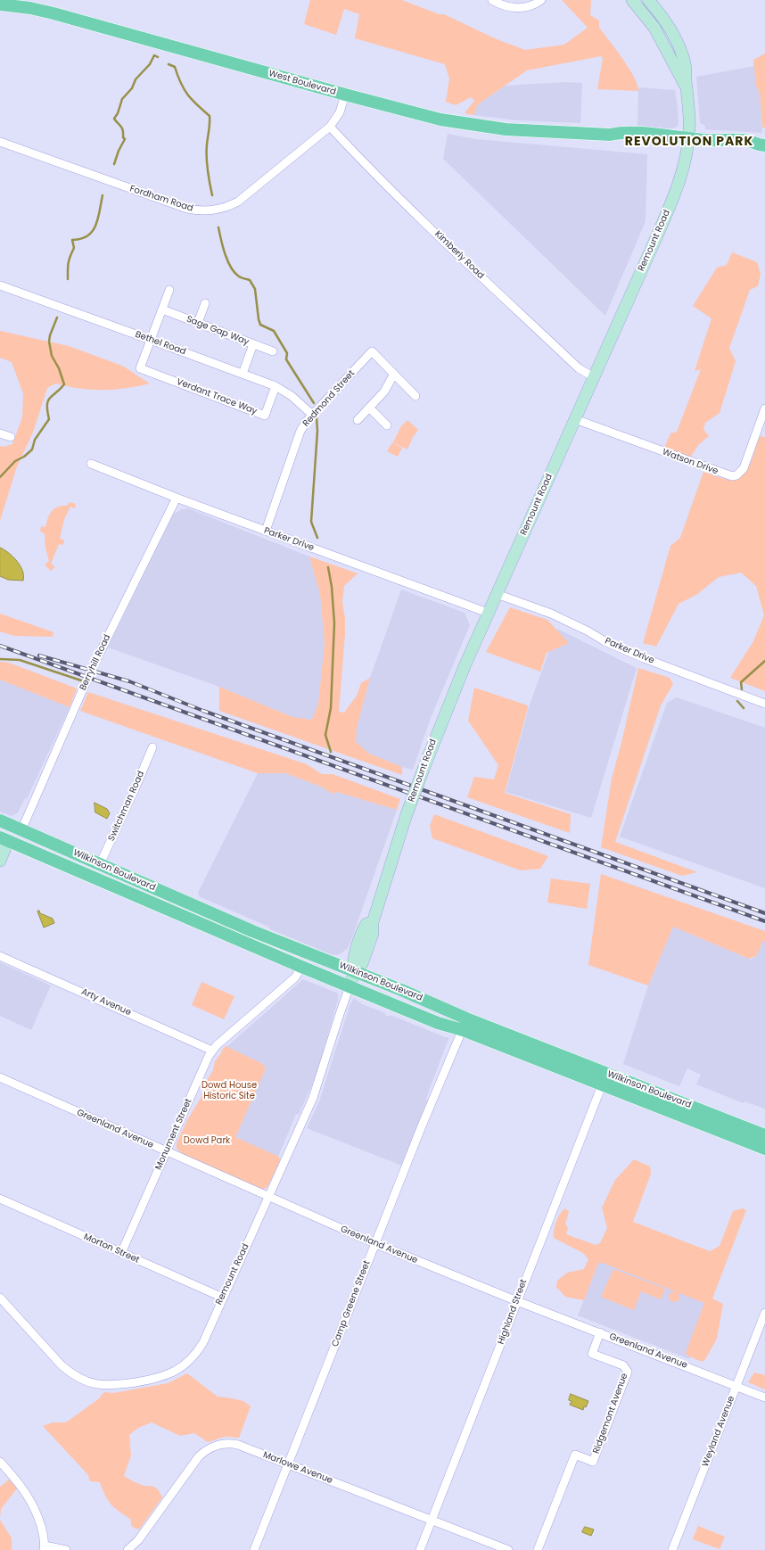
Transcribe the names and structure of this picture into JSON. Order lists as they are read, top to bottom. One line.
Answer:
{"streets":{"main road":["West Boulevard","Remount Road","Wilkinson Boulevard"],"street":["Fordham Road","Kimberly Road","Sage Gap Way","Bethel Road","Verdant Trace Way","Redmond Street","Watson Drive","Parker Drive","Berryhill Road","Switchman Road","Arty Avenue","Greenland Avenue","Monument Street","Morton Street","Camp Greene Street","Highland Street","Ridgemont Avenue","Weyland Avenue","Marlowe Avenue"]},"crossings":[["West Boulevard","Fordham Road"],["West Boulevard","Remount Road"],["Fordham Road","Kimberly Road"],["Remount Road","Kimberly Road"],["Remount Road","Watson Drive"],["Remount Road","Parker Drive"],["Remount Road","Wilkinson Boulevard"],["Remount Road","Greenland Avenue"],["Remount Road","Morton Street"],["Bethel Road","Verdant Trace Way"],["Bethel Road","Redmond Street"],["Redmond Street","Parker Drive"],["Parker Drive","Berryhill Road"],["Berryhill Road","Wilkinson Boulevard"],["Switchman Road","Wilkinson Boulevard"],["Wilkinson Boulevard","Monument Street"],["Wilkinson Boulevard","Camp Greene Street"],["Wilkinson Boulevard","Highland Street"],["Arty Avenue","Monument Street"],["Greenland Avenue","Monument Street"],["Greenland Avenue","Camp Greene Street"],["Greenland Avenue","Highland Street"],["Greenland Avenue","Ridgemont Avenue"],["Greenland Avenue","Weyland Avenue"],["Monument Street","Morton Street"],["Camp Greene Street","Marlowe Avenue"],["Highland Street","Marlowe Avenue"]],"districts":["REVOLUTION PARK"],"parks":["Dowd House Historic Site","Dowd Park"]}
